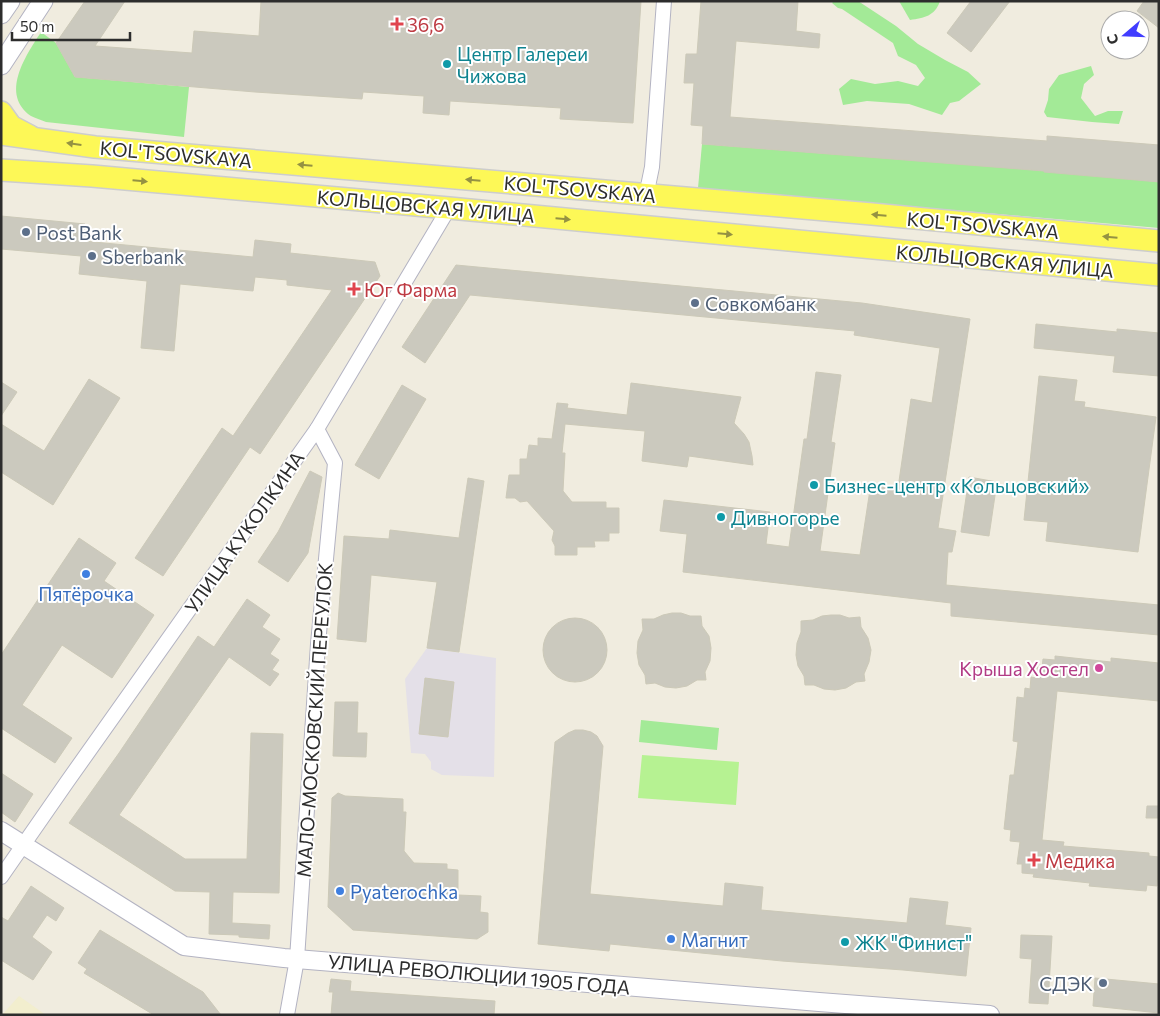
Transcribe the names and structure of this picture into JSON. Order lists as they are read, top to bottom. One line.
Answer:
{"streets":{"main road":["KOL'TSOVSKAYA","КОЛЬЦОВСКАЯ УЛИЦА"],"street":["УЛИЦА КУКОЛКИНА","МАЛО-МОСКОВСКИЙ ПЕРЕУЛОК","УЛИЦА РЕВОЛЮЦИИ 1905 ГОДА"]},"crossings":[["КОЛЬЦОВСКАЯ УЛИЦА","УЛИЦА КУКОЛКИНА"],["УЛИЦА КУКОЛКИНА","МАЛО-МОСКОВСКИЙ ПЕРЕУЛОК"],["УЛИЦА КУКОЛКИНА","УЛИЦА РЕВОЛЮЦИИ 1905 ГОДА"],["МАЛО-МОСКОВСКИЙ ПЕРЕУЛОК","УЛИЦА РЕВОЛЮЦИИ 1905 ГОДА"]],"one_way":["KOL'TSOVSKAYA","КОЛЬЦОВСКАЯ УЛИЦА"],"places":{"health":["36,6","Юг Фарма","Медика"],"other":["Центр Галереи Чижова","Post Bank","Sberbank","Совкомбанк","Бизнес-центр «Кольцовский»","Дивногорье","Пятёрочка","Крыша Хостел","Pyaterochka","Магнит","ЖК \"Финист\"","СДЭК"]},"scale_bar":"50 m","north":"left"}
